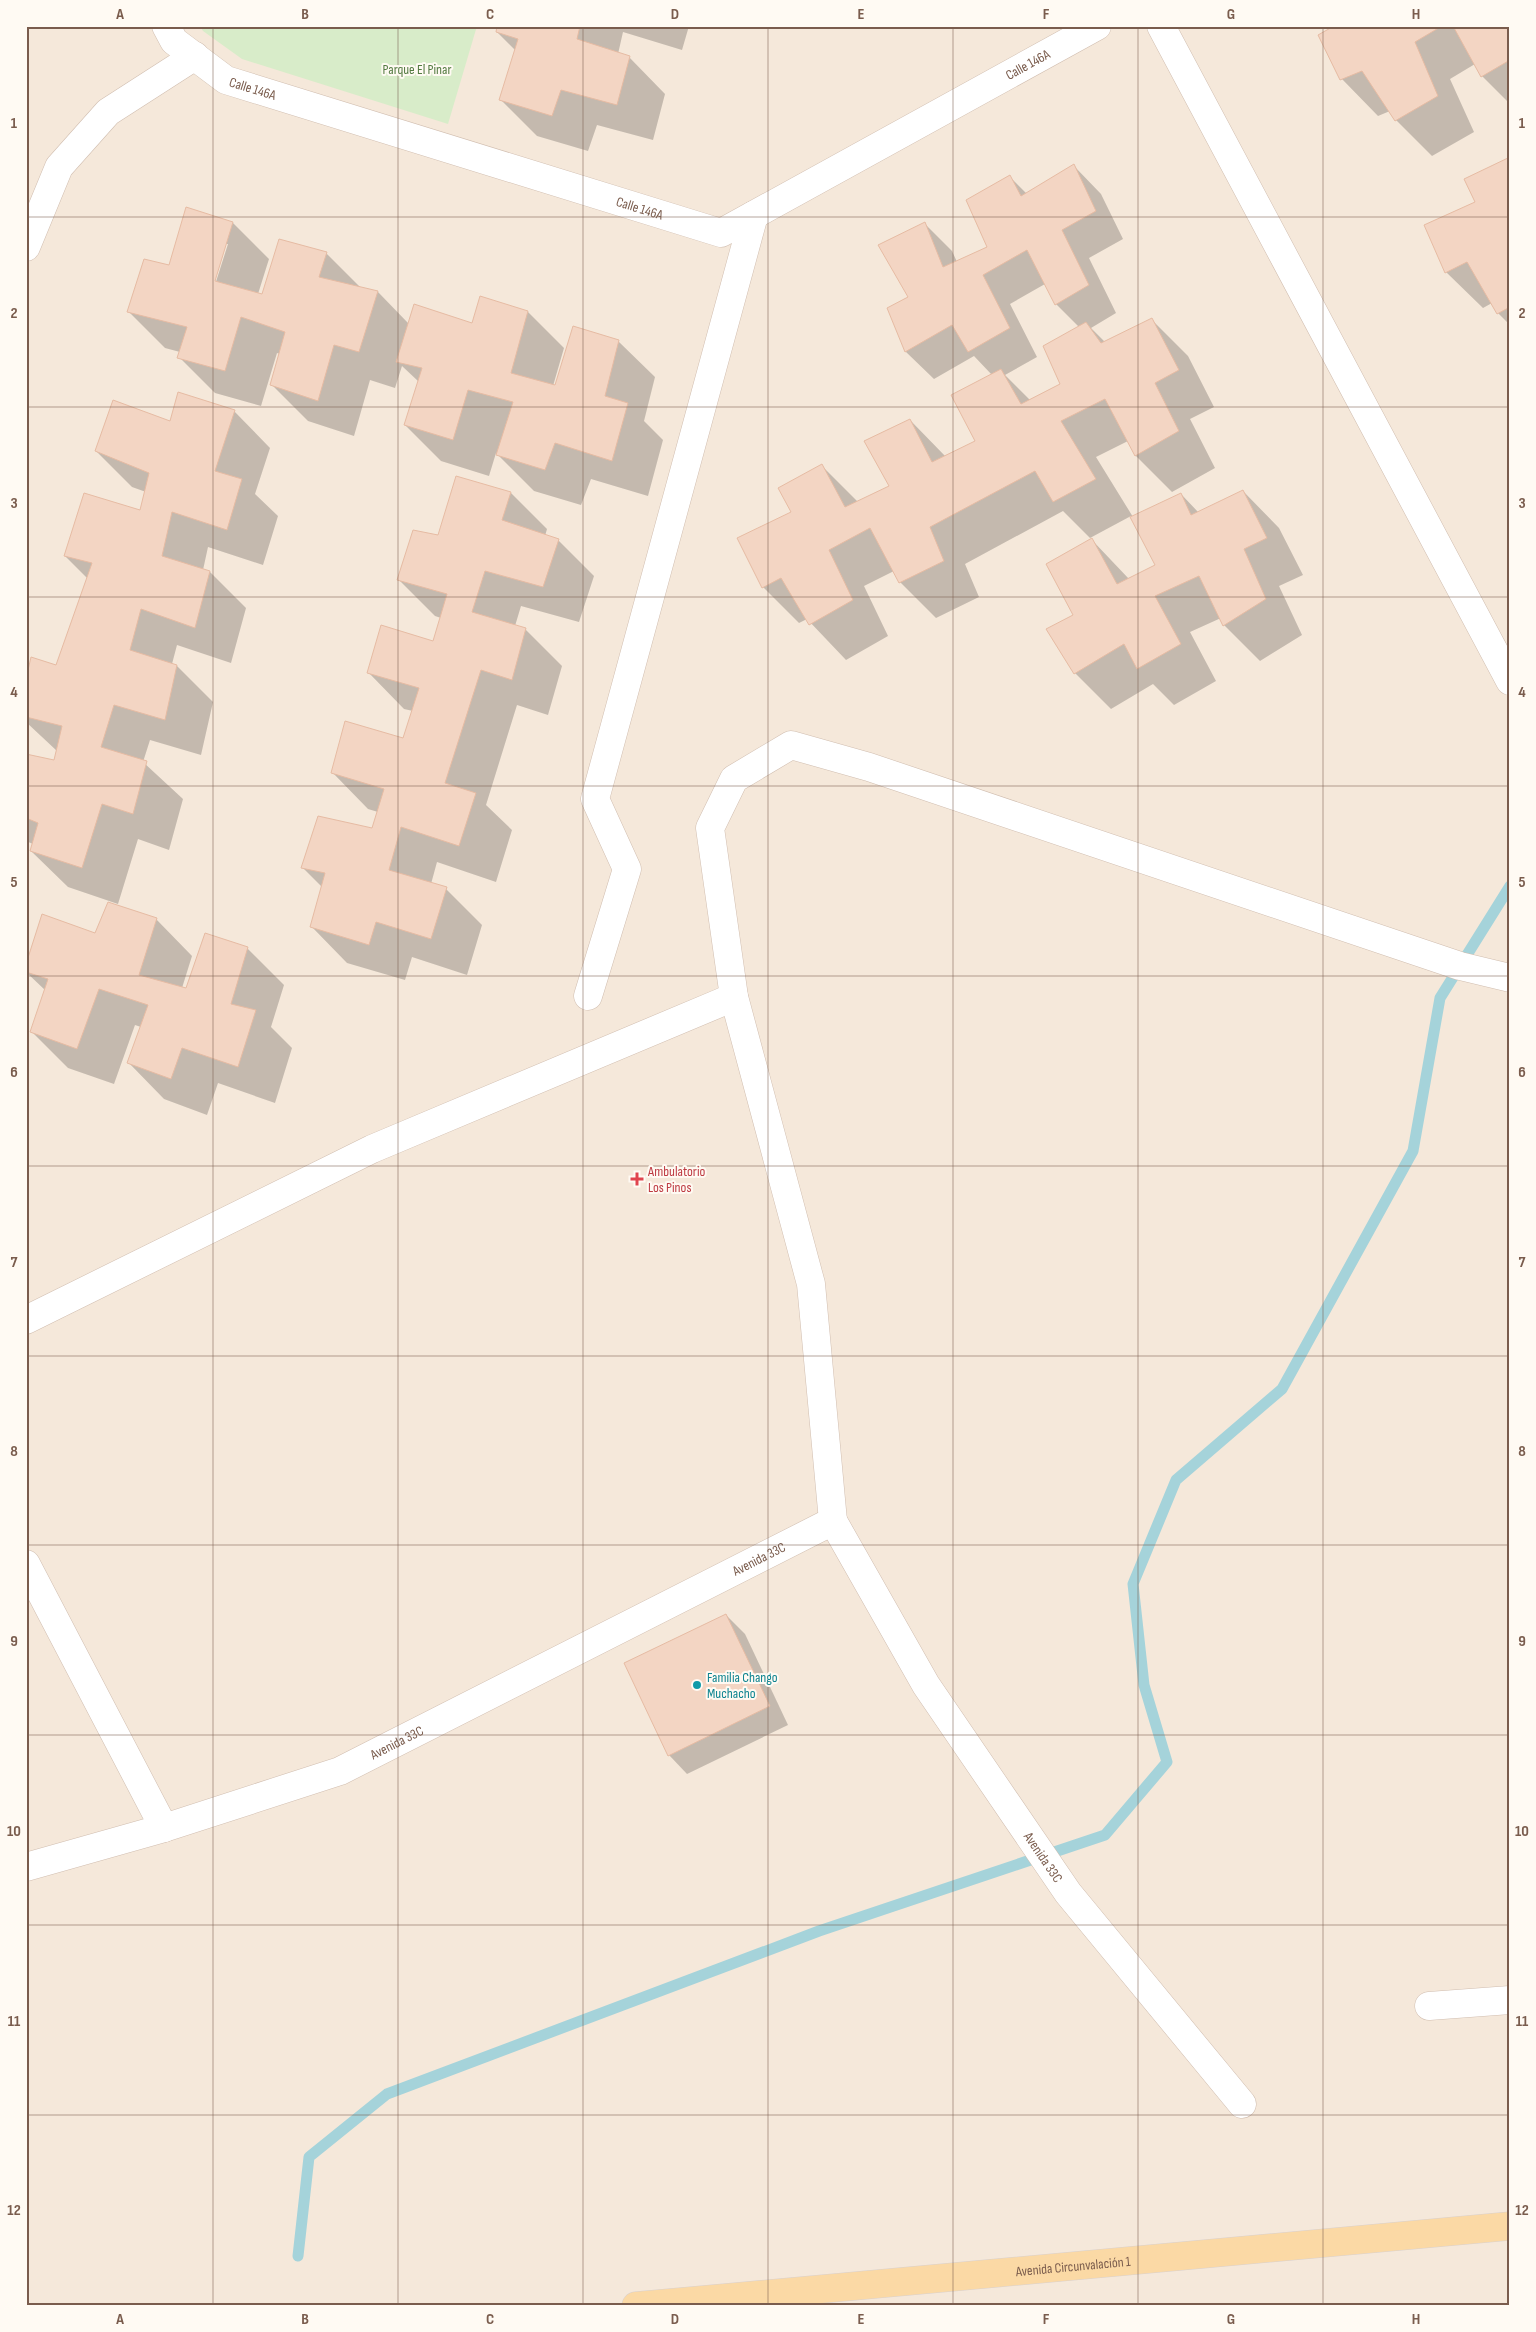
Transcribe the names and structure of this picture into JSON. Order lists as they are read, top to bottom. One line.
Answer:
{"streets":{"main road":["Avenida Circunvalación 1"],"street":["Calle 146A","Avenida 33C"]},"parks":["Parque El Pinar"],"places":{"health":["Ambulatorio Los Pinos"],"other":["Familia Chango Muchacho"]},"grid":{"columns":["A","B","C","D","E","F","G","H"],"rows":["1","2","3","4","5","6","7","8","9","10","11","12"]}}
